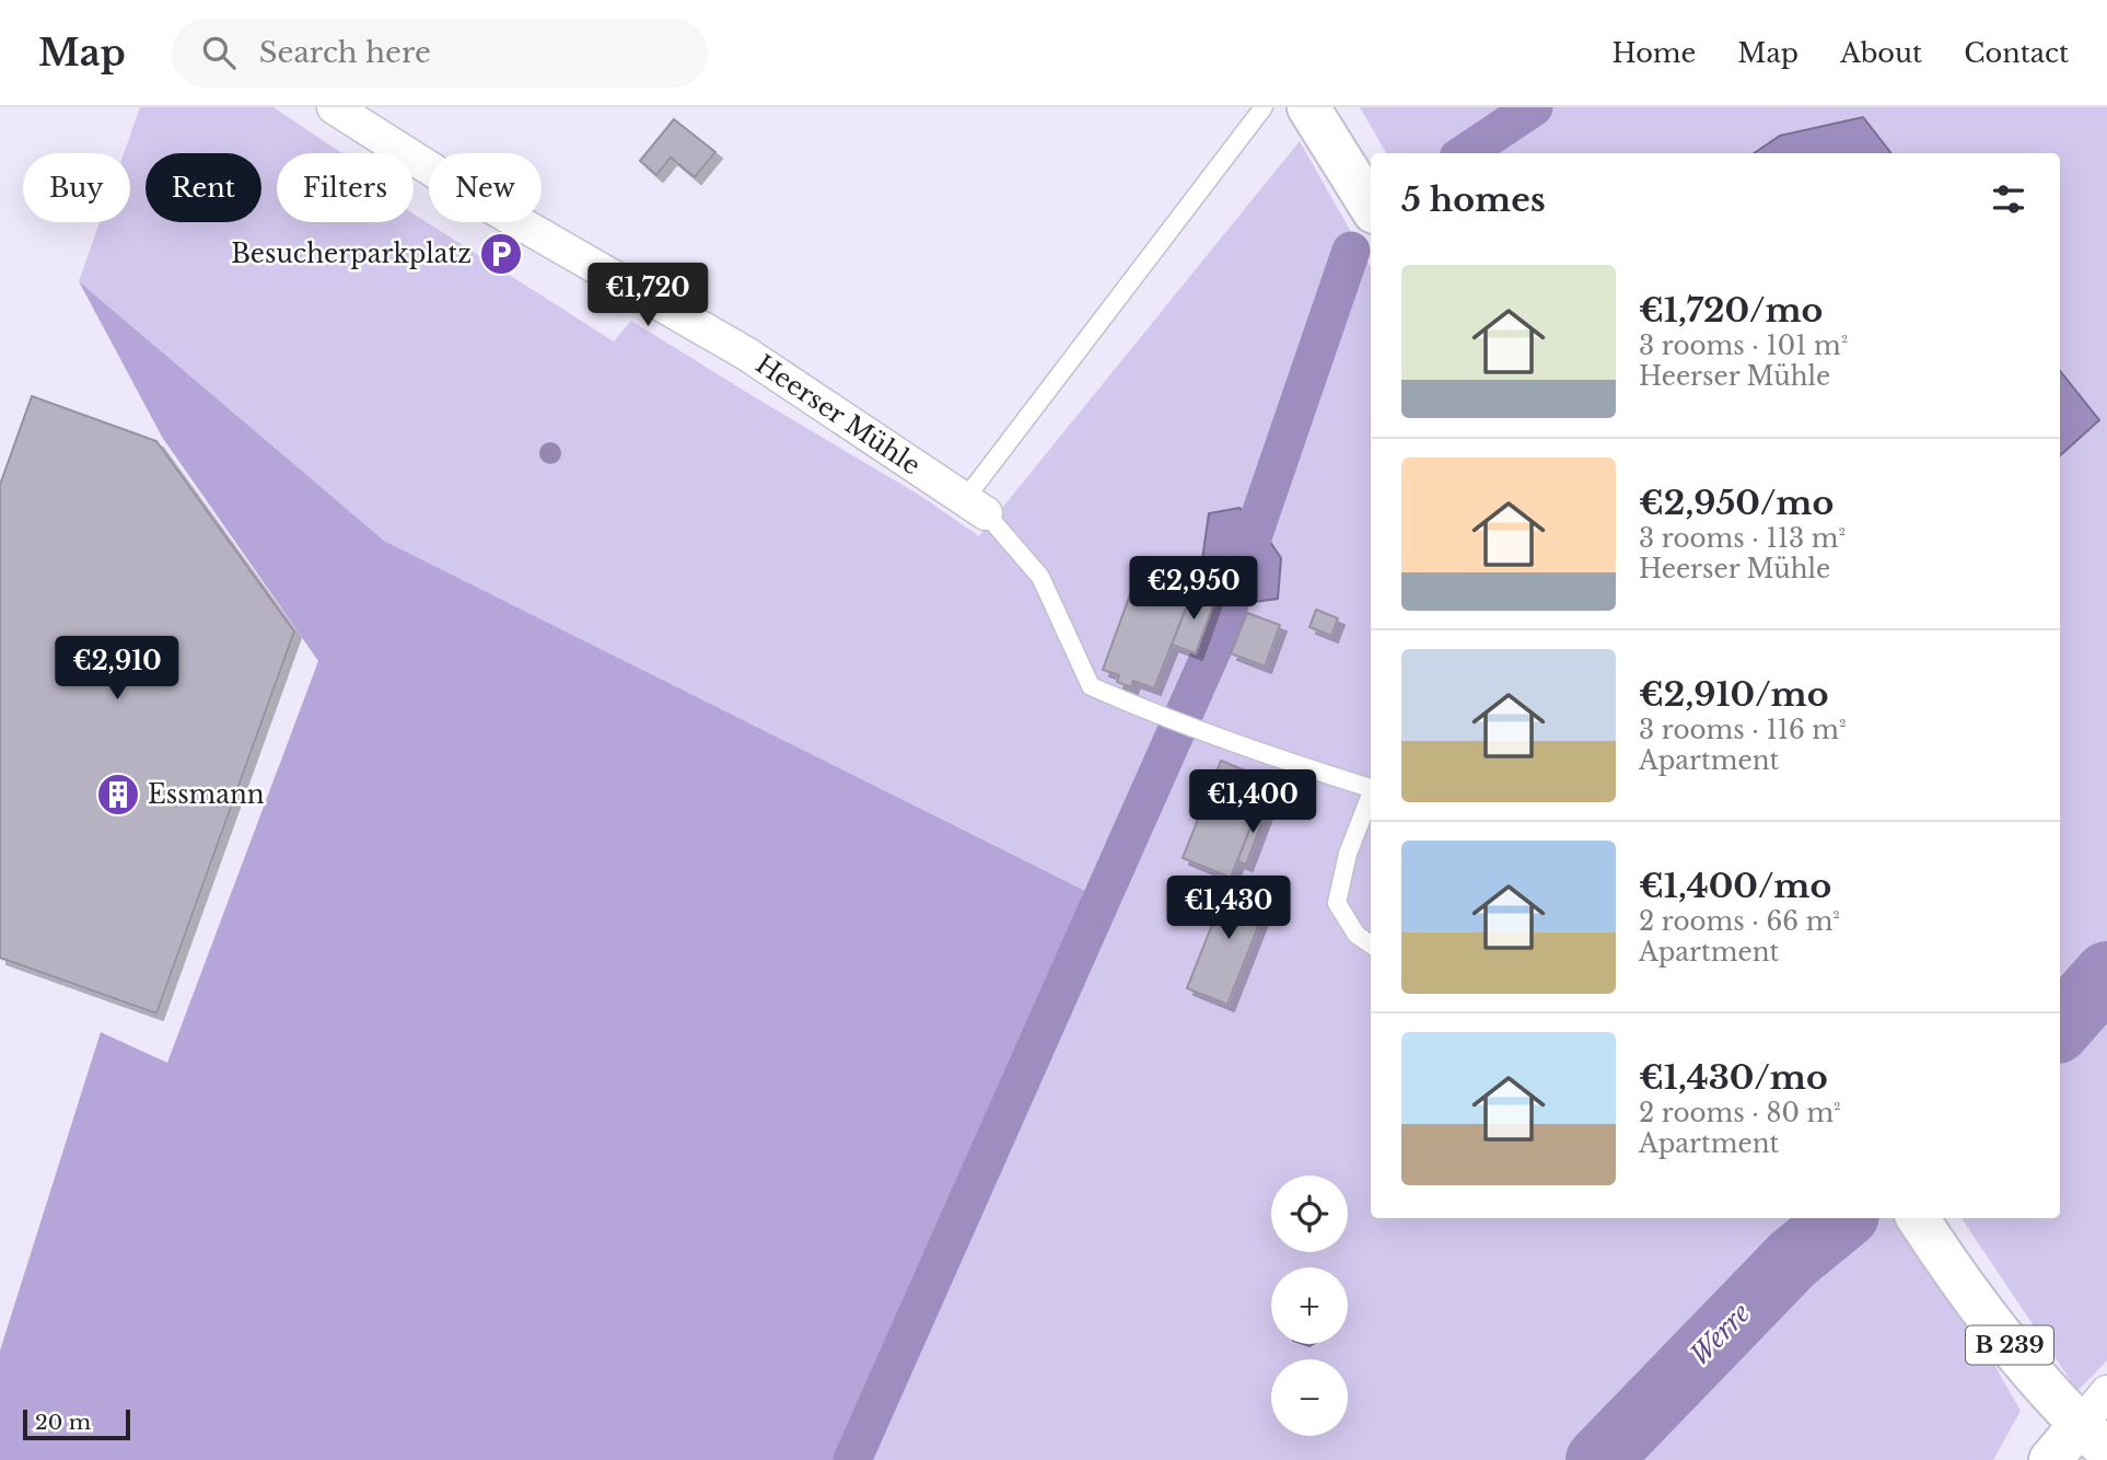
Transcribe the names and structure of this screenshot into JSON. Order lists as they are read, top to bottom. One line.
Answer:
{"streets":{"main road":["B 239"],"street":["Heerser Mühle"]},"water":["Werre"],"places":{"parking":["Besucherparkplatz"],"building":["Essmann"]},"scale_bar":"20 m","page":{"header":"Map","search":"Search here","nav":["Home","Map","About","Contact"],"chip":["Buy","Rent","Filters","New"],"heading":"5 homes","list":[{"name":"€1,720/mo","note":"3 rooms · 101 m² · Heerser Mühle"},{"name":"€2,950/mo","note":"3 rooms · 113 m² · Heerser Mühle"},{"name":"€2,910/mo","note":"3 rooms · 116 m² · Apartment"},{"name":"€1,400/mo","note":"2 rooms · 66 m² · Apartment"},{"name":"€1,430/mo","note":"2 rooms · 80 m² · Apartment"}],"price":["€1,720","€2,950","€2,910","€1,400","€1,430"],"map_buttons":["+","−"],"scale":"20 m"}}
